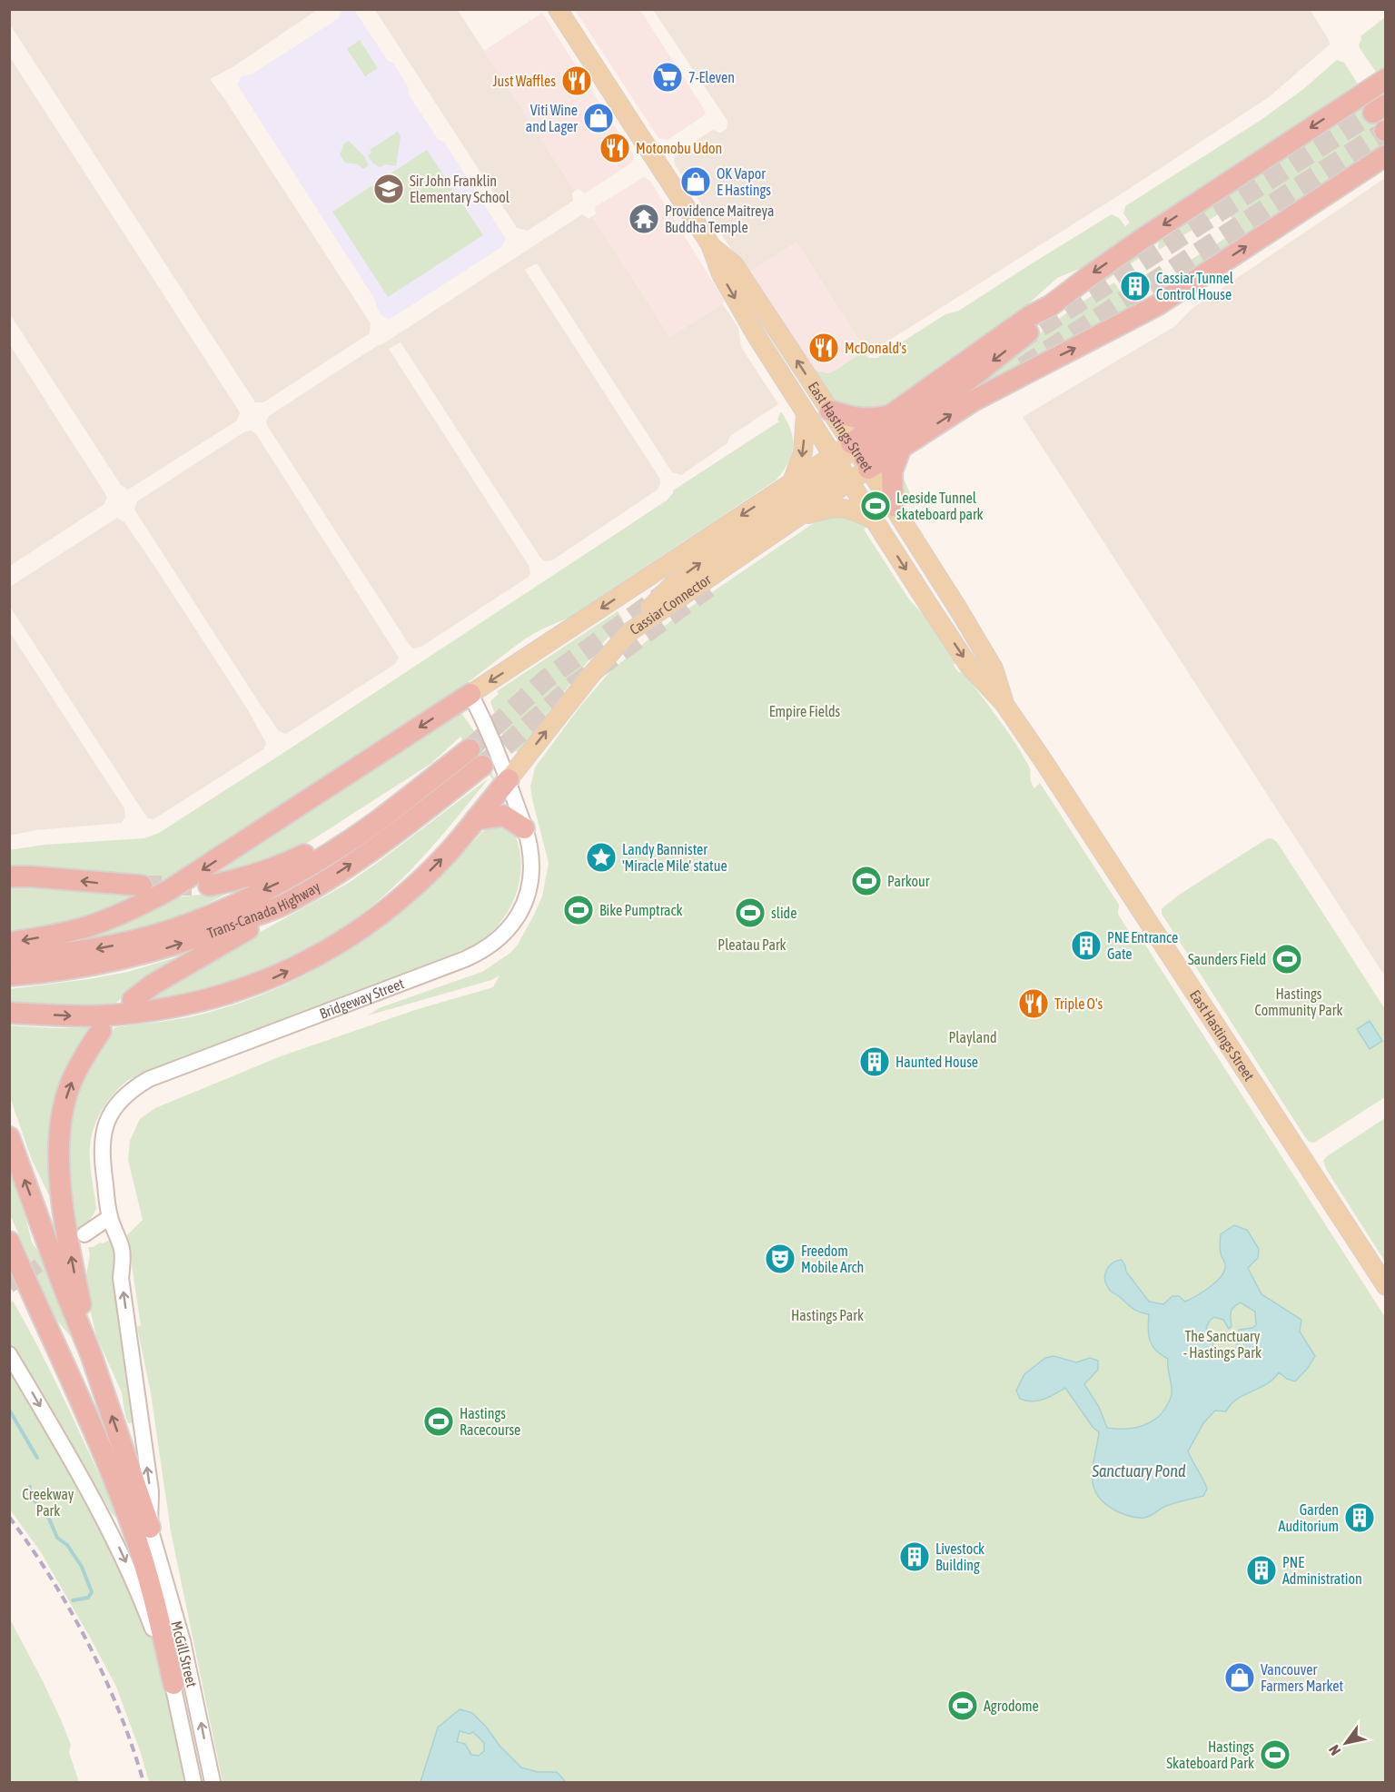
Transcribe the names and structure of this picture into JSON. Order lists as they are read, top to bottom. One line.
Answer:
{"streets":{"highway":["Trans-Canada Highway"],"main road":["East Hastings Street","Cassiar Connector","Bridgeway Street","McGill Street"]},"crossings":[["East Hastings Street","Cassiar Connector"],["Cassiar Connector","Bridgeway Street"],["Bridgeway Street","McGill Street"]],"water":["Sanctuary Pond"],"parks":["Empire Fields","Pleatau Park","Hastings Community Park","Playland","Hastings Park","The Sanctuary - Hastings Park","Creekway Park"],"places":{"supermarket":["7-Eleven"],"restaurant":["Just Waffles","Motonobu Udon","McDonald's","Triple O's"],"shop":["Viti Wine and Lager","OK Vapor E Hastings","Vancouver Farmers Market"],"school or university":["Sir John Franklin Elementary School"],"temple":["Providence Maitreya Buddha Temple"],"building":["Cassiar Tunnel Control House","PNE Entrance Gate","Haunted House","Garden Auditorium","Livestock Building","PNE Administration"],"sports":["Leeside Tunnel skateboard park","Parkour","Bike Pumptrack","slide","Saunders Field","Hastings Racecourse","Agrodome","Hastings Skateboard Park"],"place":["Landy Bannister 'Miracle Mile' statue"],"theatre":["Freedom Mobile Arch"]},"north":"bottom left"}
